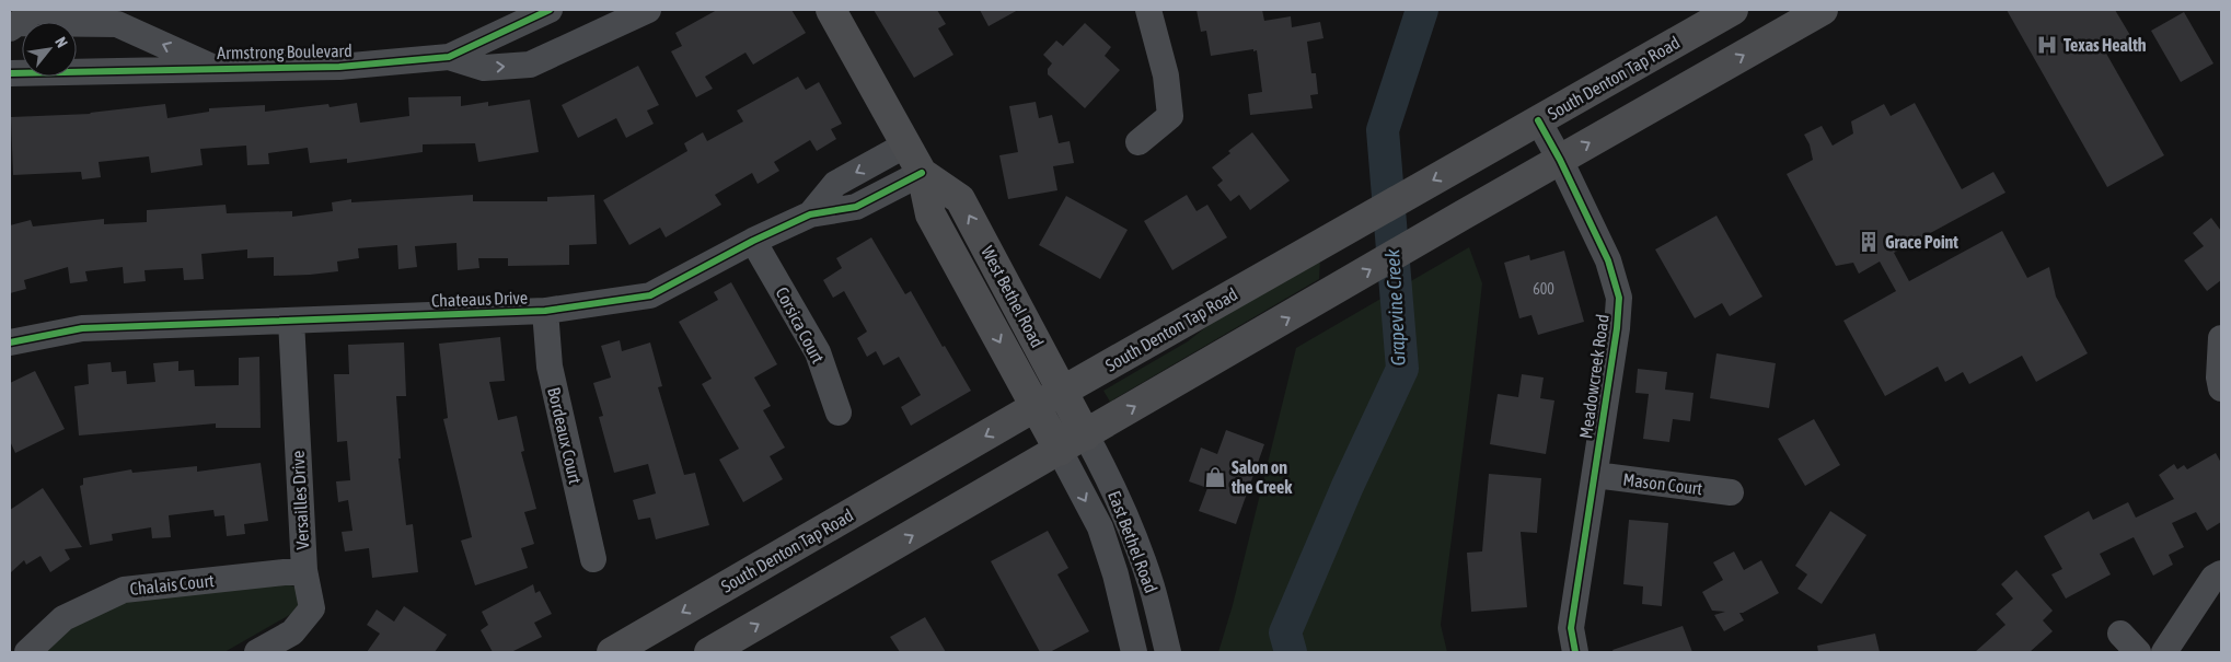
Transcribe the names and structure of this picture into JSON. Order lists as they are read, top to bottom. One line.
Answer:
{"streets":{"main road":["South Denton Tap Road","West Bethel Road"],"street":["Armstrong Boulevard","Chateaus Drive","Corsica Court","Meadowcreek Road","Bordeaux Court","Mason Court","Versailles Drive","East Bethel Road","Chalais Court"]},"crossings":[["South Denton Tap Road","West Bethel Road"],["South Denton Tap Road","Meadowcreek Road"],["West Bethel Road","Chateaus Drive"],["West Bethel Road","East Bethel Road"],["Chateaus Drive","Corsica Court"],["Chateaus Drive","Bordeaux Court"],["Chateaus Drive","Versailles Drive"],["Meadowcreek Road","Mason Court"],["Versailles Drive","Chalais Court"]],"water":["Grapevine Creek"],"places":{"hospital":["Texas Health"],"building":["Grace Point"],"shop":["Salon on the Creek"]},"house_numbers":["600"],"north":"top right"}
